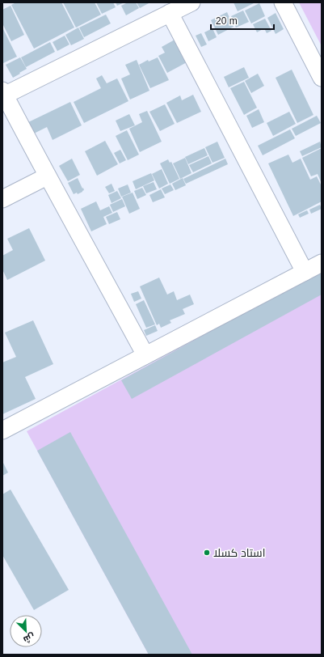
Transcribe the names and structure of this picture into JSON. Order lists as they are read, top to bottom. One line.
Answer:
{"places":["استاد كسلا"],"scale_bar":"20 m","north":"bottom right"}
